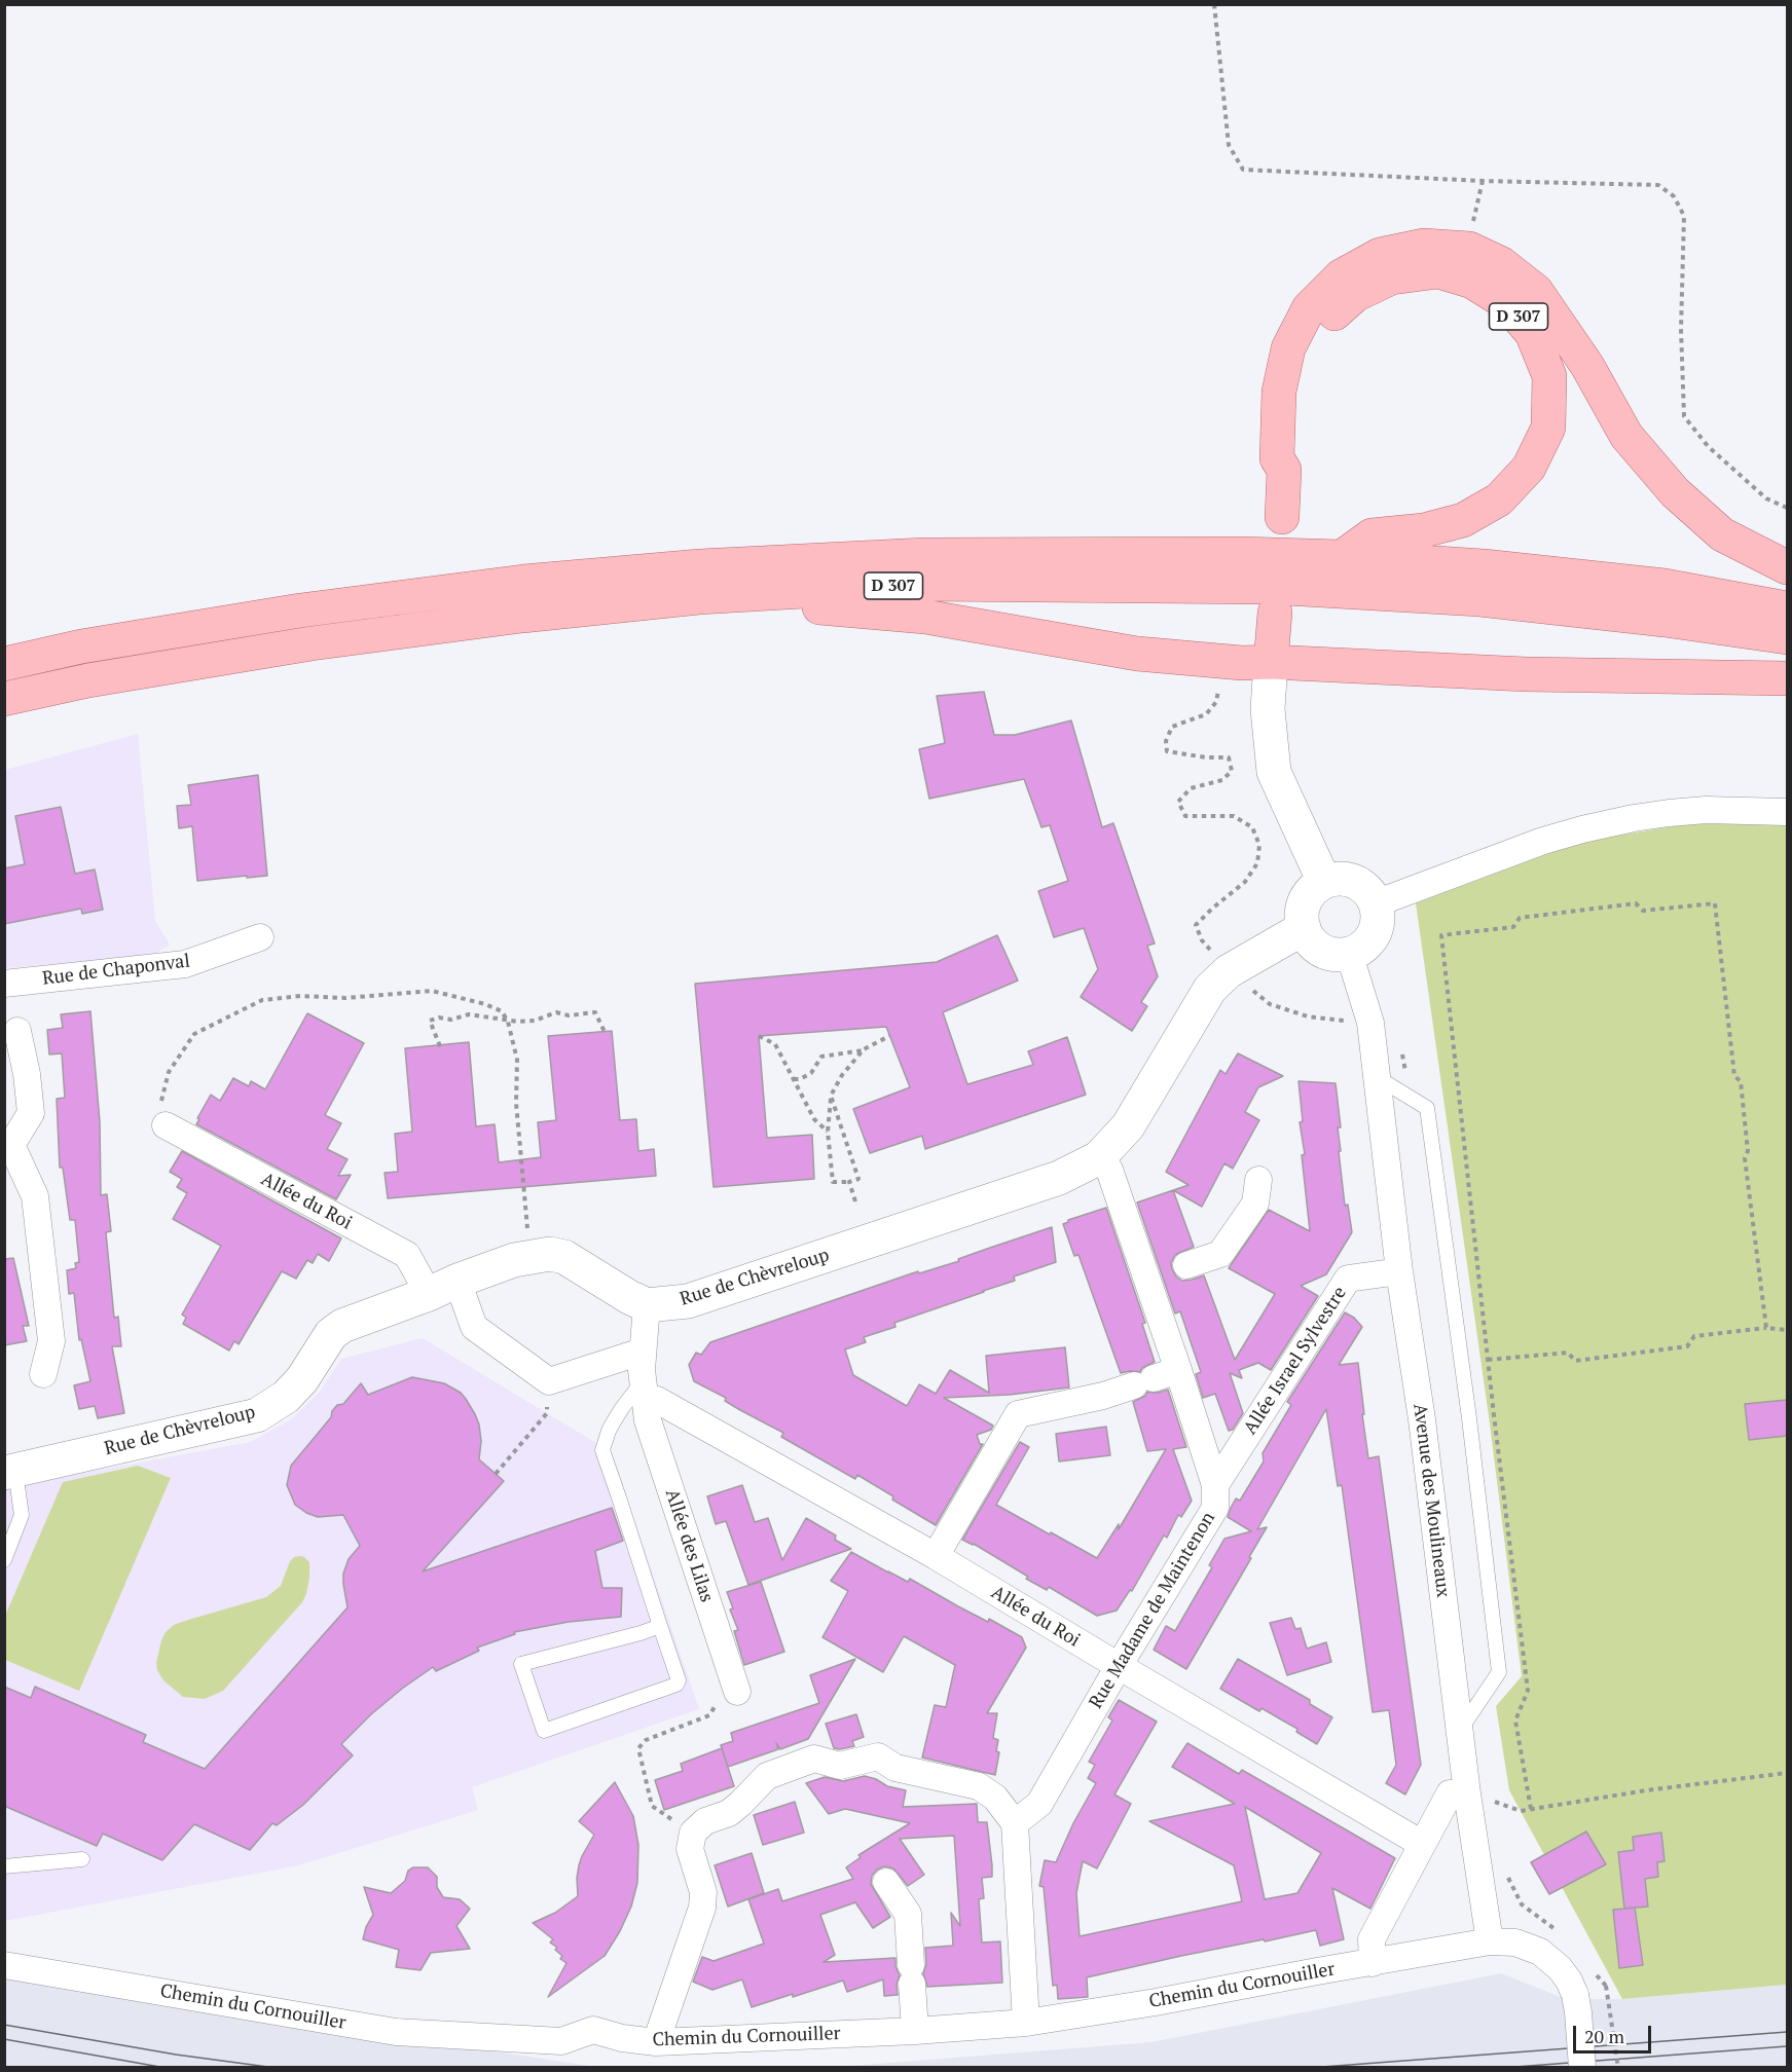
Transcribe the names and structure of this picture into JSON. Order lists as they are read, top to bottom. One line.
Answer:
{"streets":{"main road":["D 307"],"street":["Rue de Chaponval","Allée du Roi","Rue de Chèvreloup","Allée Israel Sylvestre","Avenue des Moulineaux","Allée des Lilas","Rue Madame de Maintenon","Chemin du Cornouiller"]},"crossings":[["Allée du Roi","Rue de Chèvreloup"],["Allée du Roi","Allée des Lilas"],["Allée du Roi","Rue Madame de Maintenon"],["Rue de Chèvreloup","Avenue des Moulineaux"],["Rue de Chèvreloup","Allée des Lilas"],["Rue de Chèvreloup","Rue Madame de Maintenon"],["Allée Israel Sylvestre","Avenue des Moulineaux"],["Allée Israel Sylvestre","Rue Madame de Maintenon"],["Avenue des Moulineaux","Chemin du Cornouiller"]],"scale_bar":"20 m"}
